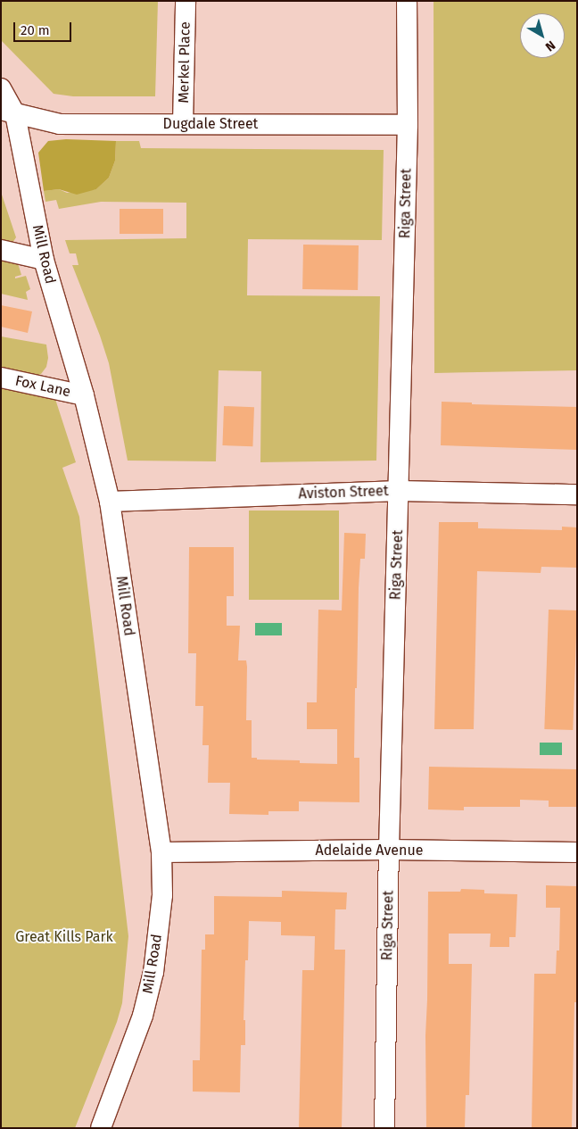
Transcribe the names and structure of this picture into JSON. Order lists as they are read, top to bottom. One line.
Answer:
{"streets":{"street":["Merkel Place","Dugdale Street","Riga Street","Mill Road","Fox Lane","Aviston Street","Adelaide Avenue"]},"crossings":[["Merkel Place","Dugdale Street"],["Dugdale Street","Riga Street"],["Dugdale Street","Mill Road"],["Riga Street","Aviston Street"],["Riga Street","Adelaide Avenue"],["Mill Road","Fox Lane"],["Mill Road","Aviston Street"],["Mill Road","Adelaide Avenue"]],"parks":["Great Kills Park"],"scale_bar":"20 m","north":"bottom right"}
